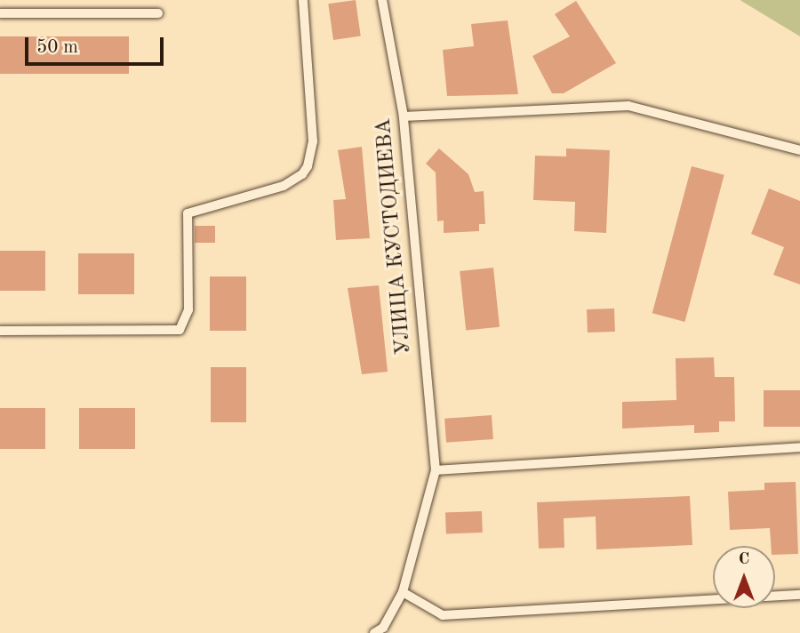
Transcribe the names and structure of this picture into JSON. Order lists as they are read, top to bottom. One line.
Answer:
{"streets":{"lane":["УЛИЦА КУСТОДИЕВА"]},"scale_bar":"50 m","north":"top"}
